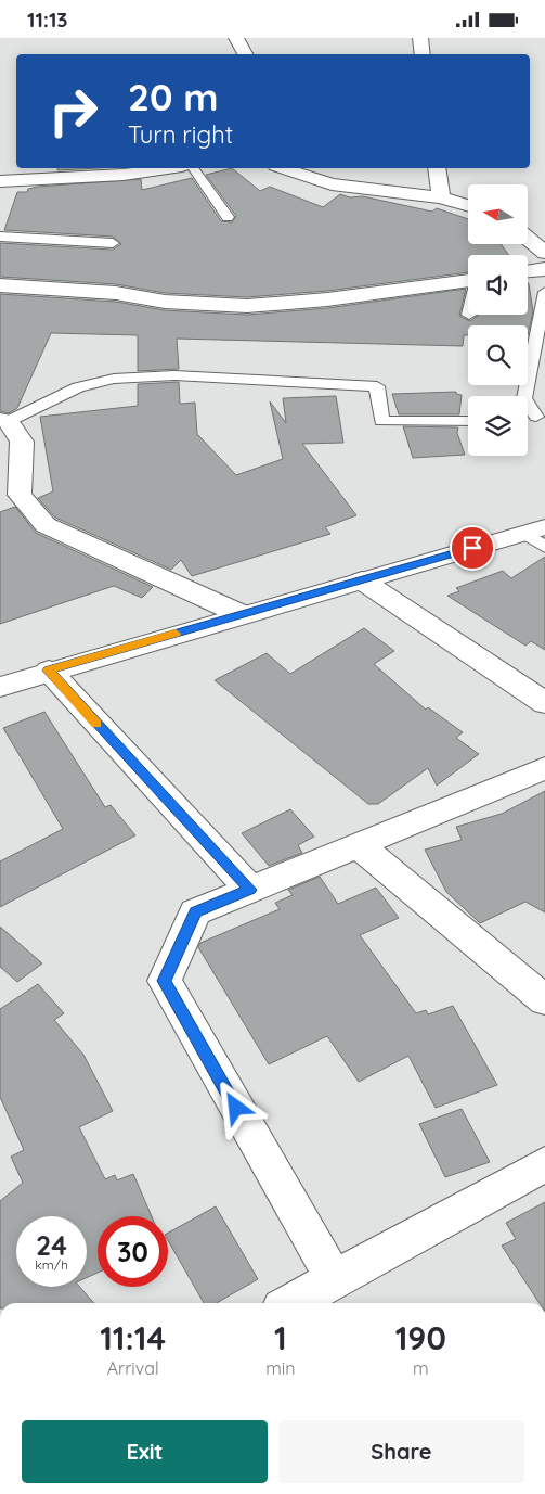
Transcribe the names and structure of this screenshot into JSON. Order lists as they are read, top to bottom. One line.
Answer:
{"north":"left","page":{"status":"11:13","turn":["20 m","Turn right"],"speed":"24 km/h","limit":"30","eta":["11:14","Arrival","1","min","190","m"],"buttons":["Exit","Share"]}}
